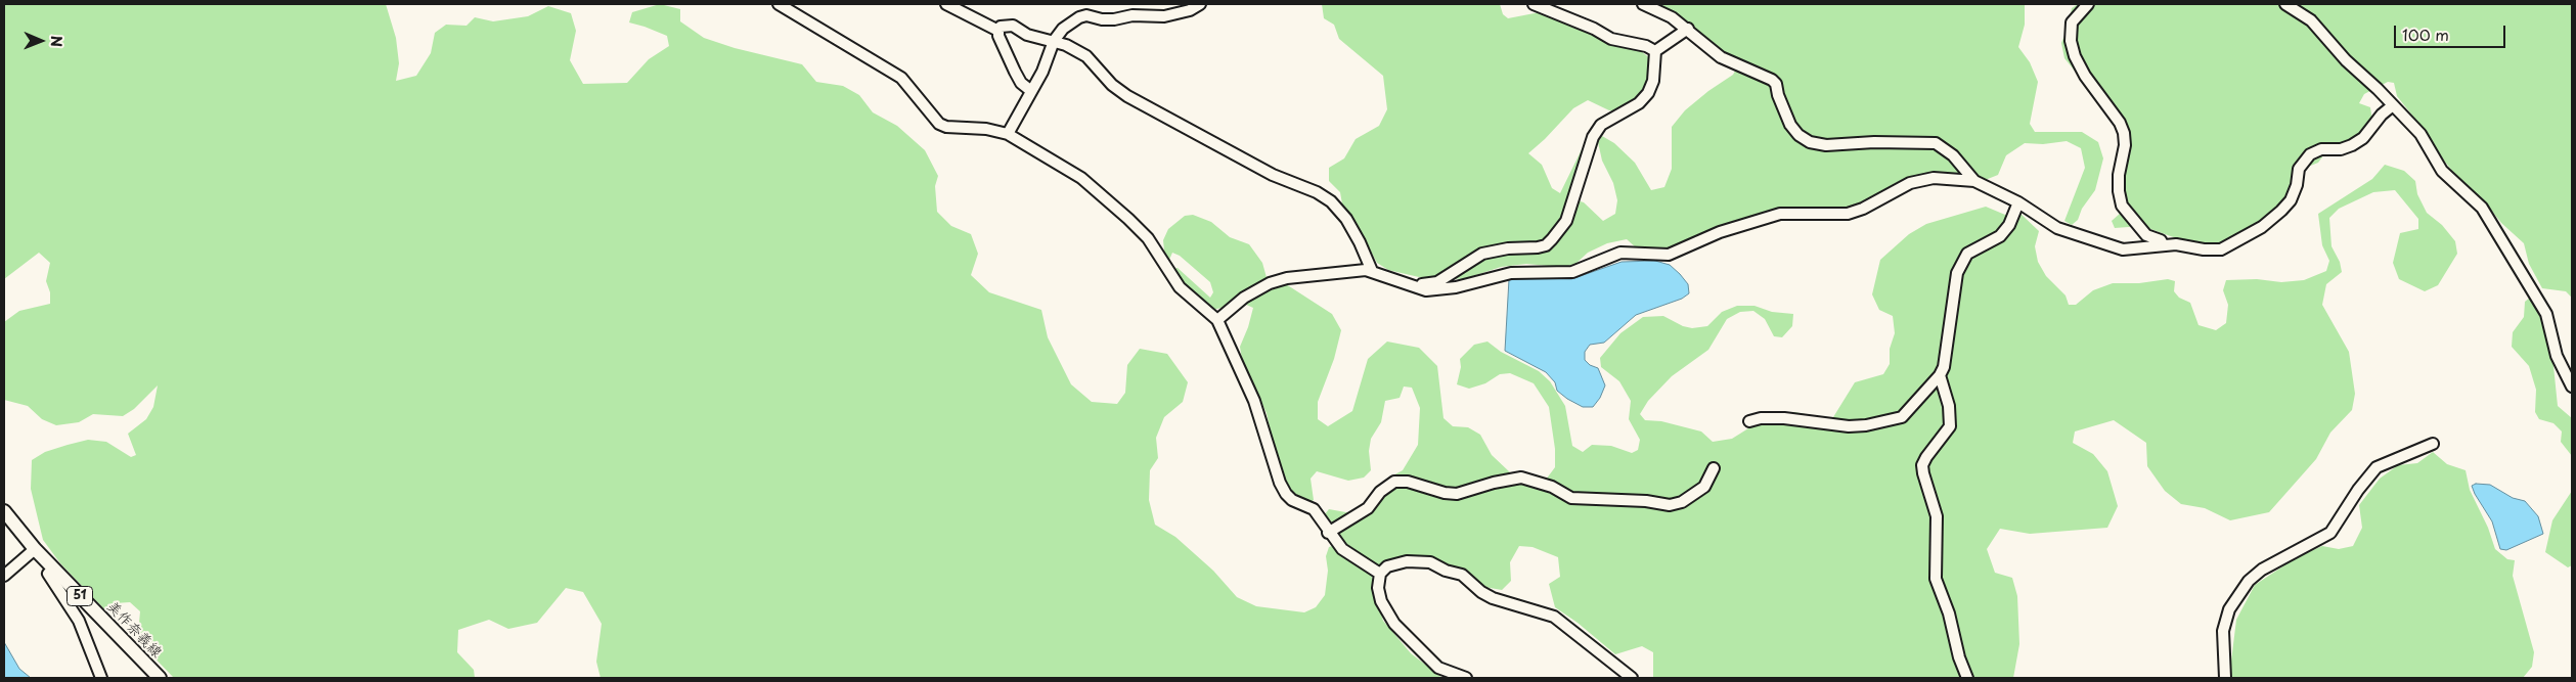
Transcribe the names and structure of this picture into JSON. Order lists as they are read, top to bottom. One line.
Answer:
{"streets":{"main road":["51","美作奈義線"]},"scale_bar":"100 m","north":"right"}
